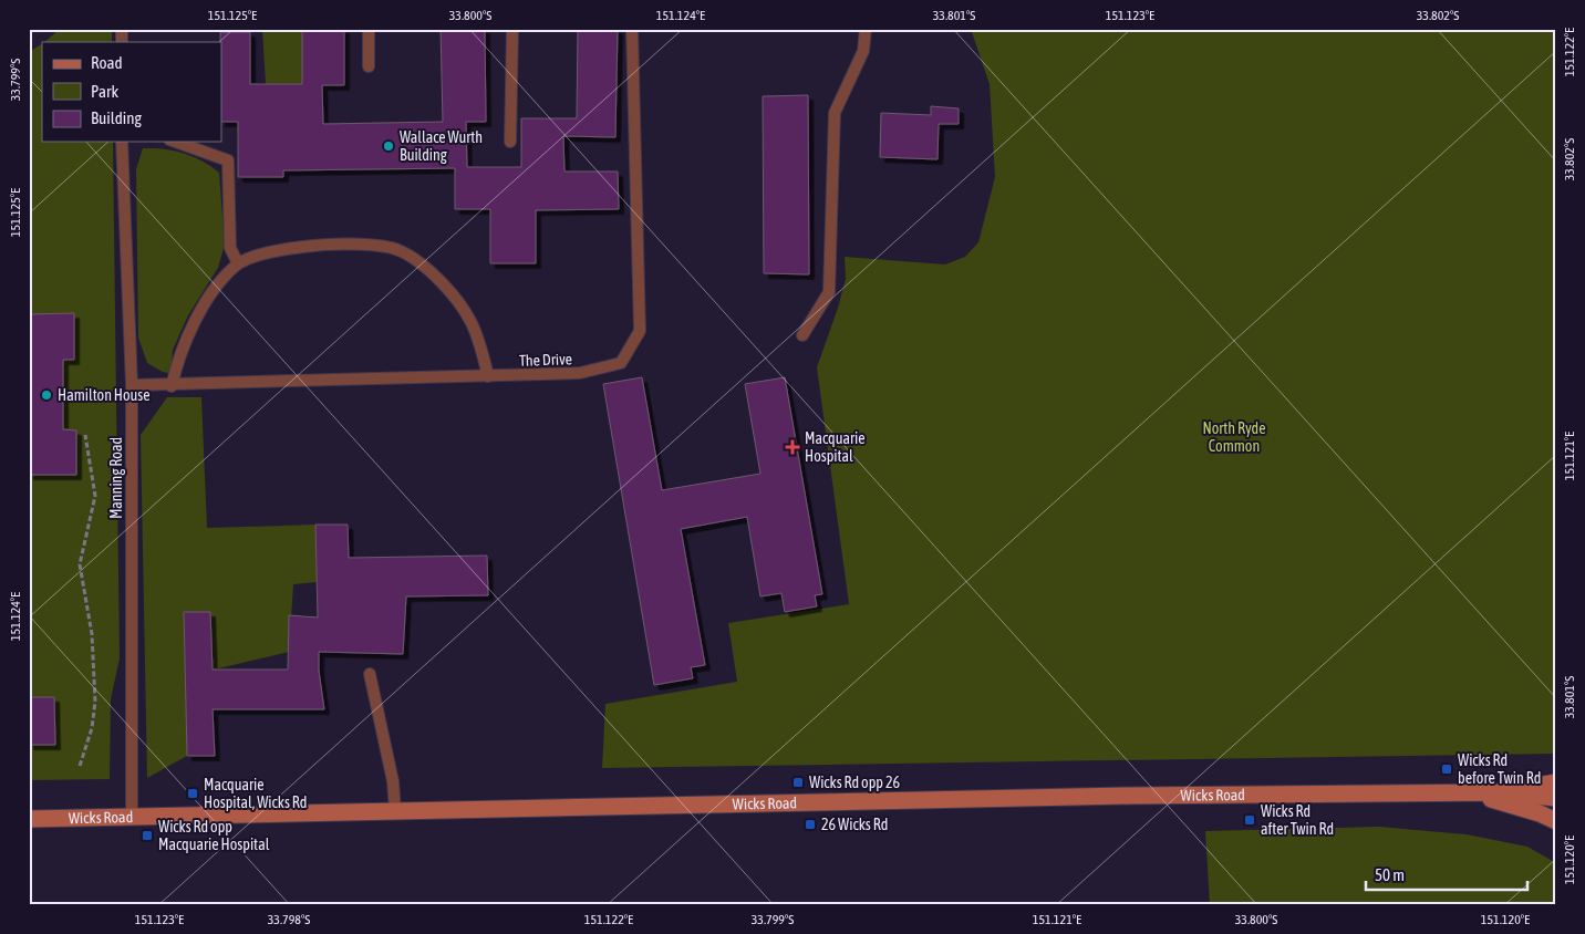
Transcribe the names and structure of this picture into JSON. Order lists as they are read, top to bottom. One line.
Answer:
{"streets":{"main road":["Wicks Road"],"lane":["The Drive","Manning Road"]},"crossings":[["The Drive","Manning Road"],["Manning Road","Wicks Road"]],"parks":["North Ryde Common"],"places":{"other":["Wallace Wurth Building","Hamilton House"],"health":["Macquarie Hospital"],"transit":["Wicks Rd before Twin Rd","Wicks Rd opp 26","Macquarie Hospital, Wicks Rd","Wicks Rd after Twin Rd","26 Wicks Rd","Wicks Rd opp Macquarie Hospital"]},"legend":["Road","Park","Building"],"scale_bar":"50 m","coordinates":["151.125°E","33.800°S","151.124°E","33.801°S","151.123°E","33.802°S","151.122°E","33.799°S","151.121°E","151.120°E","33.798°S"]}
